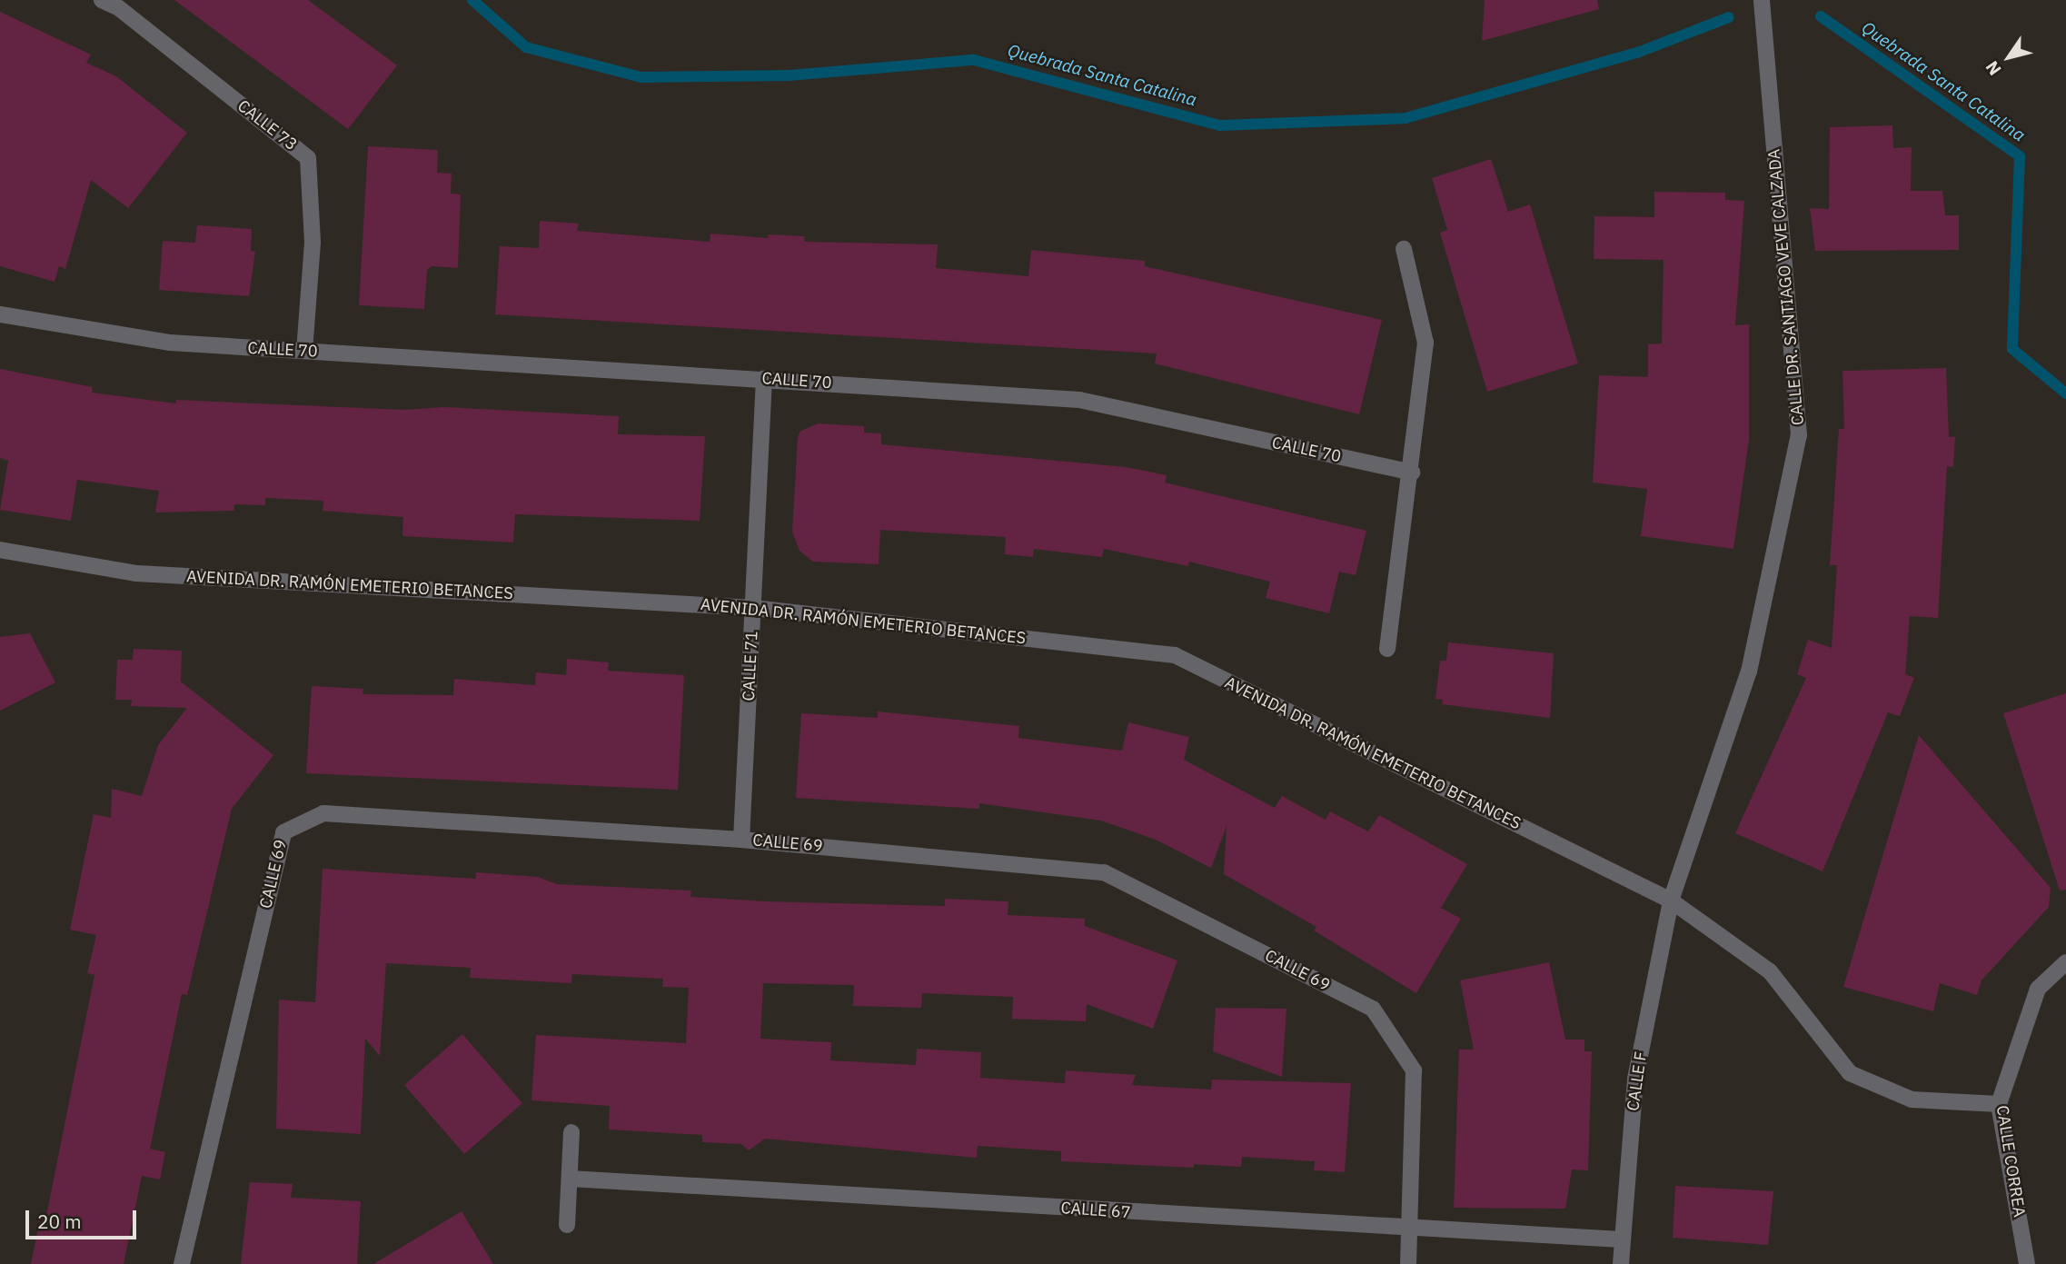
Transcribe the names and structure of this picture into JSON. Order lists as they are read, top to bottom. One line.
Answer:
{"streets":{"street":["CALLE 73","CALLE DR. SANTIAGO VEVE CALZADA","CALLE 70","AVENIDA DR. RAMÓN EMETERIO BETANCES","CALLE 71","CALLE 69","CALLE F","CALLE CORREA","CALLE 67"]},"crossings":[["CALLE 73","CALLE 70"],["CALLE DR. SANTIAGO VEVE CALZADA","AVENIDA DR. RAMÓN EMETERIO BETANCES"],["CALLE DR. SANTIAGO VEVE CALZADA","CALLE F"],["CALLE 70","CALLE 71"],["AVENIDA DR. RAMÓN EMETERIO BETANCES","CALLE 71"],["AVENIDA DR. RAMÓN EMETERIO BETANCES","CALLE F"],["AVENIDA DR. RAMÓN EMETERIO BETANCES","CALLE CORREA"],["CALLE 71","CALLE 69"],["CALLE 69","CALLE 67"],["CALLE F","CALLE 67"]],"water":["Quebrada Santa Catalina"],"scale_bar":"20 m","north":"bottom left"}
